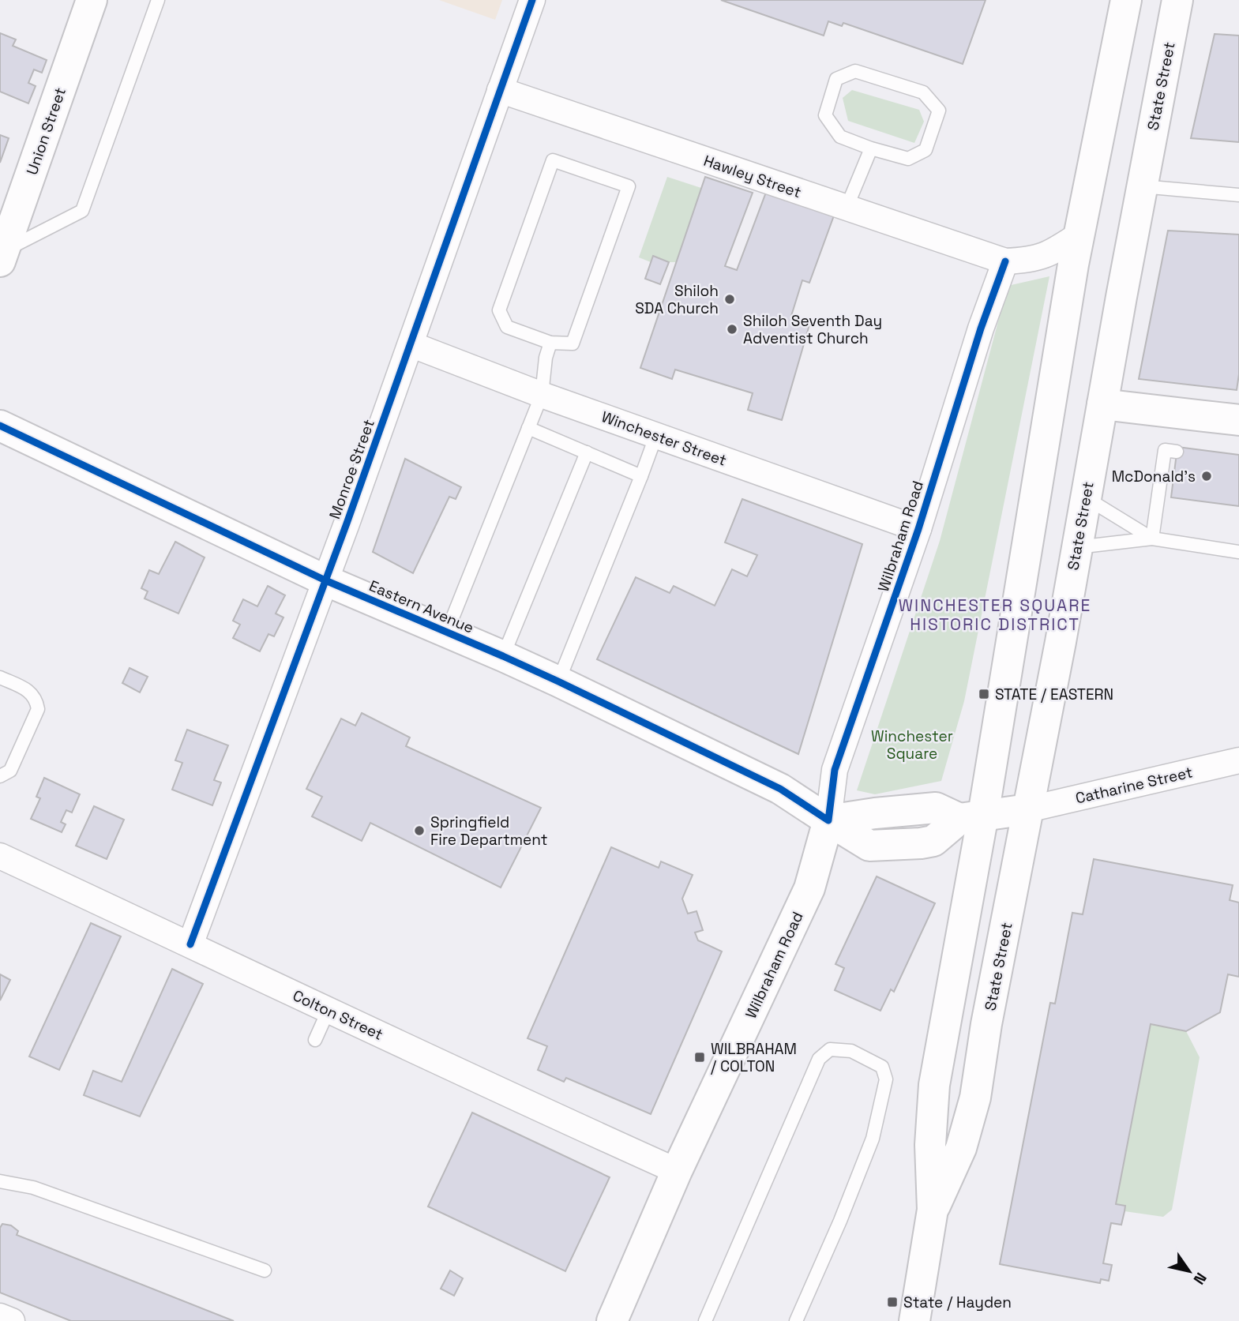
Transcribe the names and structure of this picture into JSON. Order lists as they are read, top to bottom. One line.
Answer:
{"streets":{"main road":["State Street","Union Street","Wilbraham Road","Eastern Avenue"],"street":["Hawley Street","Winchester Street","Monroe Street","Catharine Street","Colton Street"]},"crossings":[["State Street","Eastern Avenue"],["State Street","Catharine Street"],["Hawley Street","Monroe Street"],["Hawley Street","Wilbraham Road"],["Winchester Street","Monroe Street"],["Winchester Street","Wilbraham Road"],["Monroe Street","Eastern Avenue"],["Monroe Street","Colton Street"],["Wilbraham Road","Eastern Avenue"],["Wilbraham Road","Colton Street"]],"districts":["WINCHESTER SQUARE HISTORIC DISTRICT"],"parks":["Winchester Square"],"places":{"other":["Shiloh SDA Church","Shiloh Seventh Day Adventist Church","McDonald's","Springfield Fire Department"],"transit":["STATE / EASTERN","WILBRAHAM / COLTON","State / Hayden"]},"north":"bottom right"}
